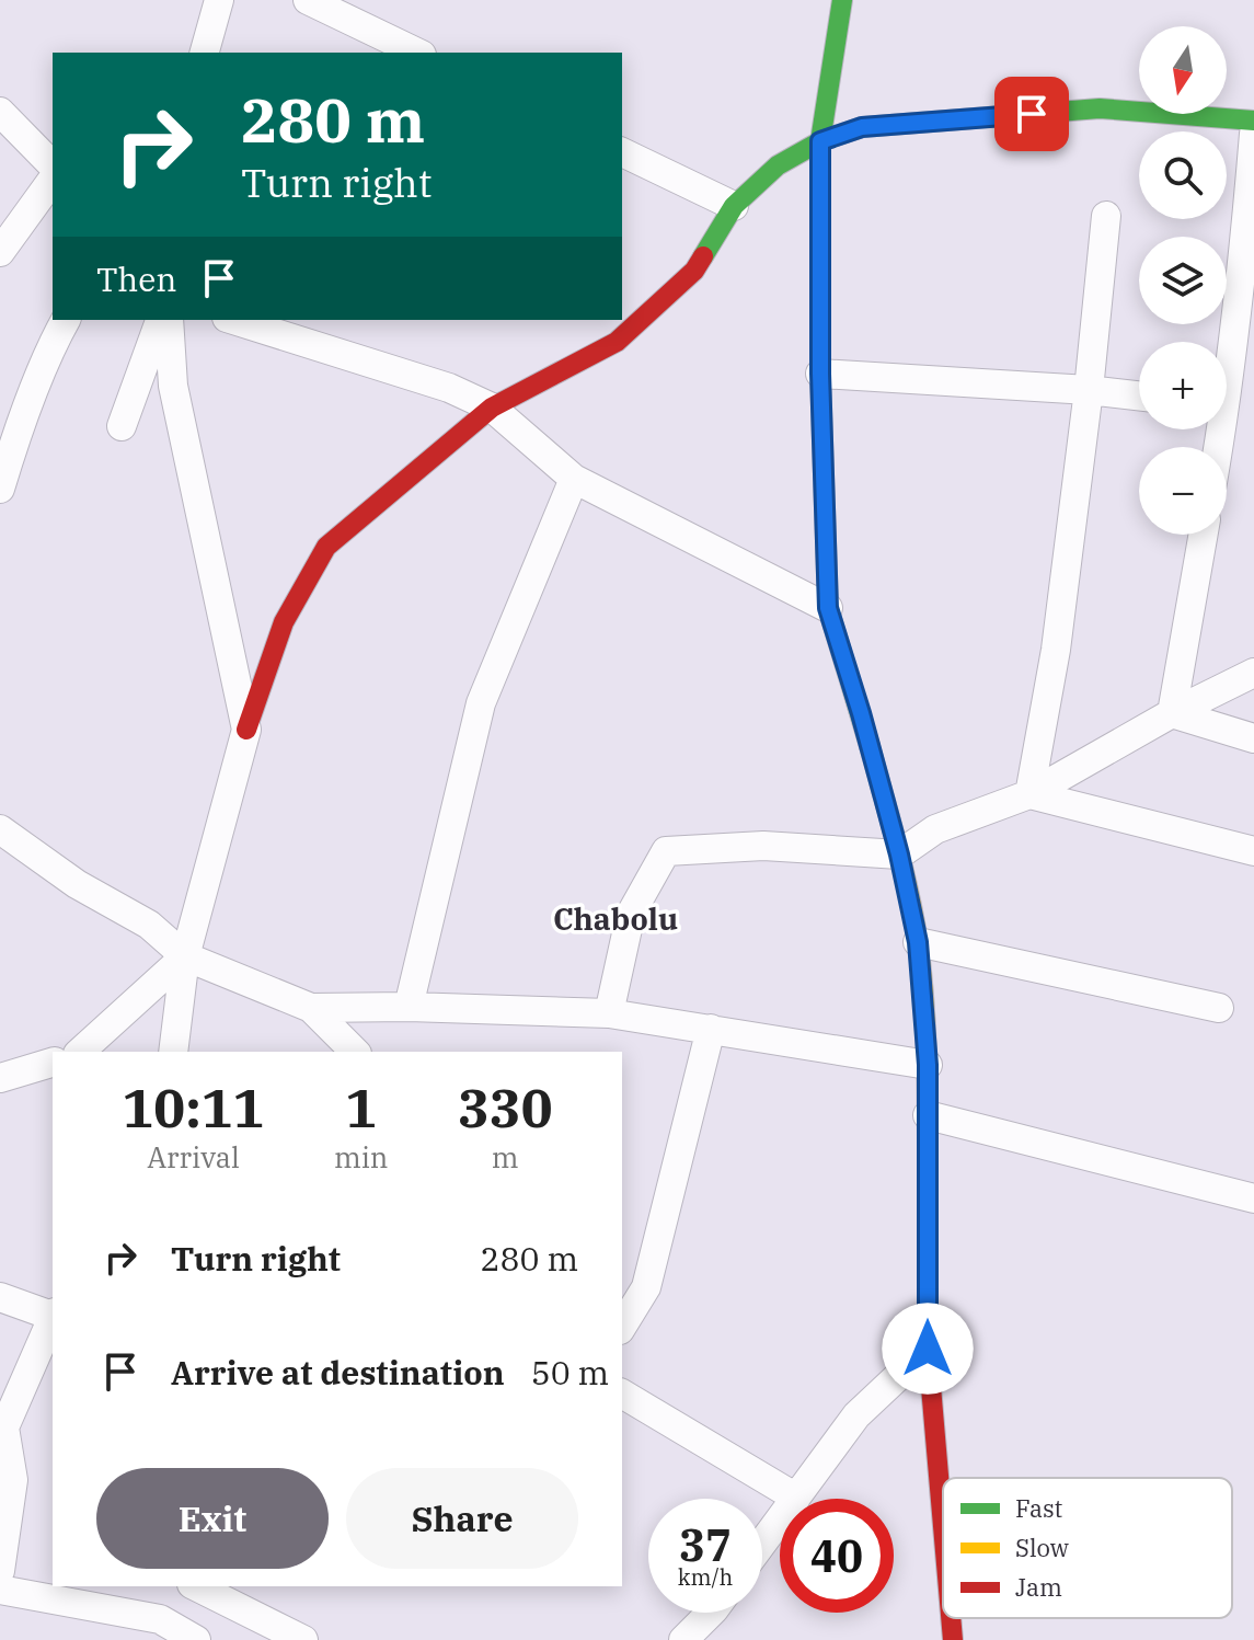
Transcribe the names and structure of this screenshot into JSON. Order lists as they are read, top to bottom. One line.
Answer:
{"districts":["Chabolu"],"legend":["Fast","Slow","Jam"],"north":"bottom","page":{"map_buttons":["+","−"],"turn":["280 m","Turn right"],"then":"Then","eta":["10:11","Arrival","1","min","330","m"],"list":[{"name":"Turn right","value":"280 m"},{"name":"Arrive at destination","value":"50 m"}],"buttons":["Exit","Share"],"speed":"37 km/h","limit":"40"}}
